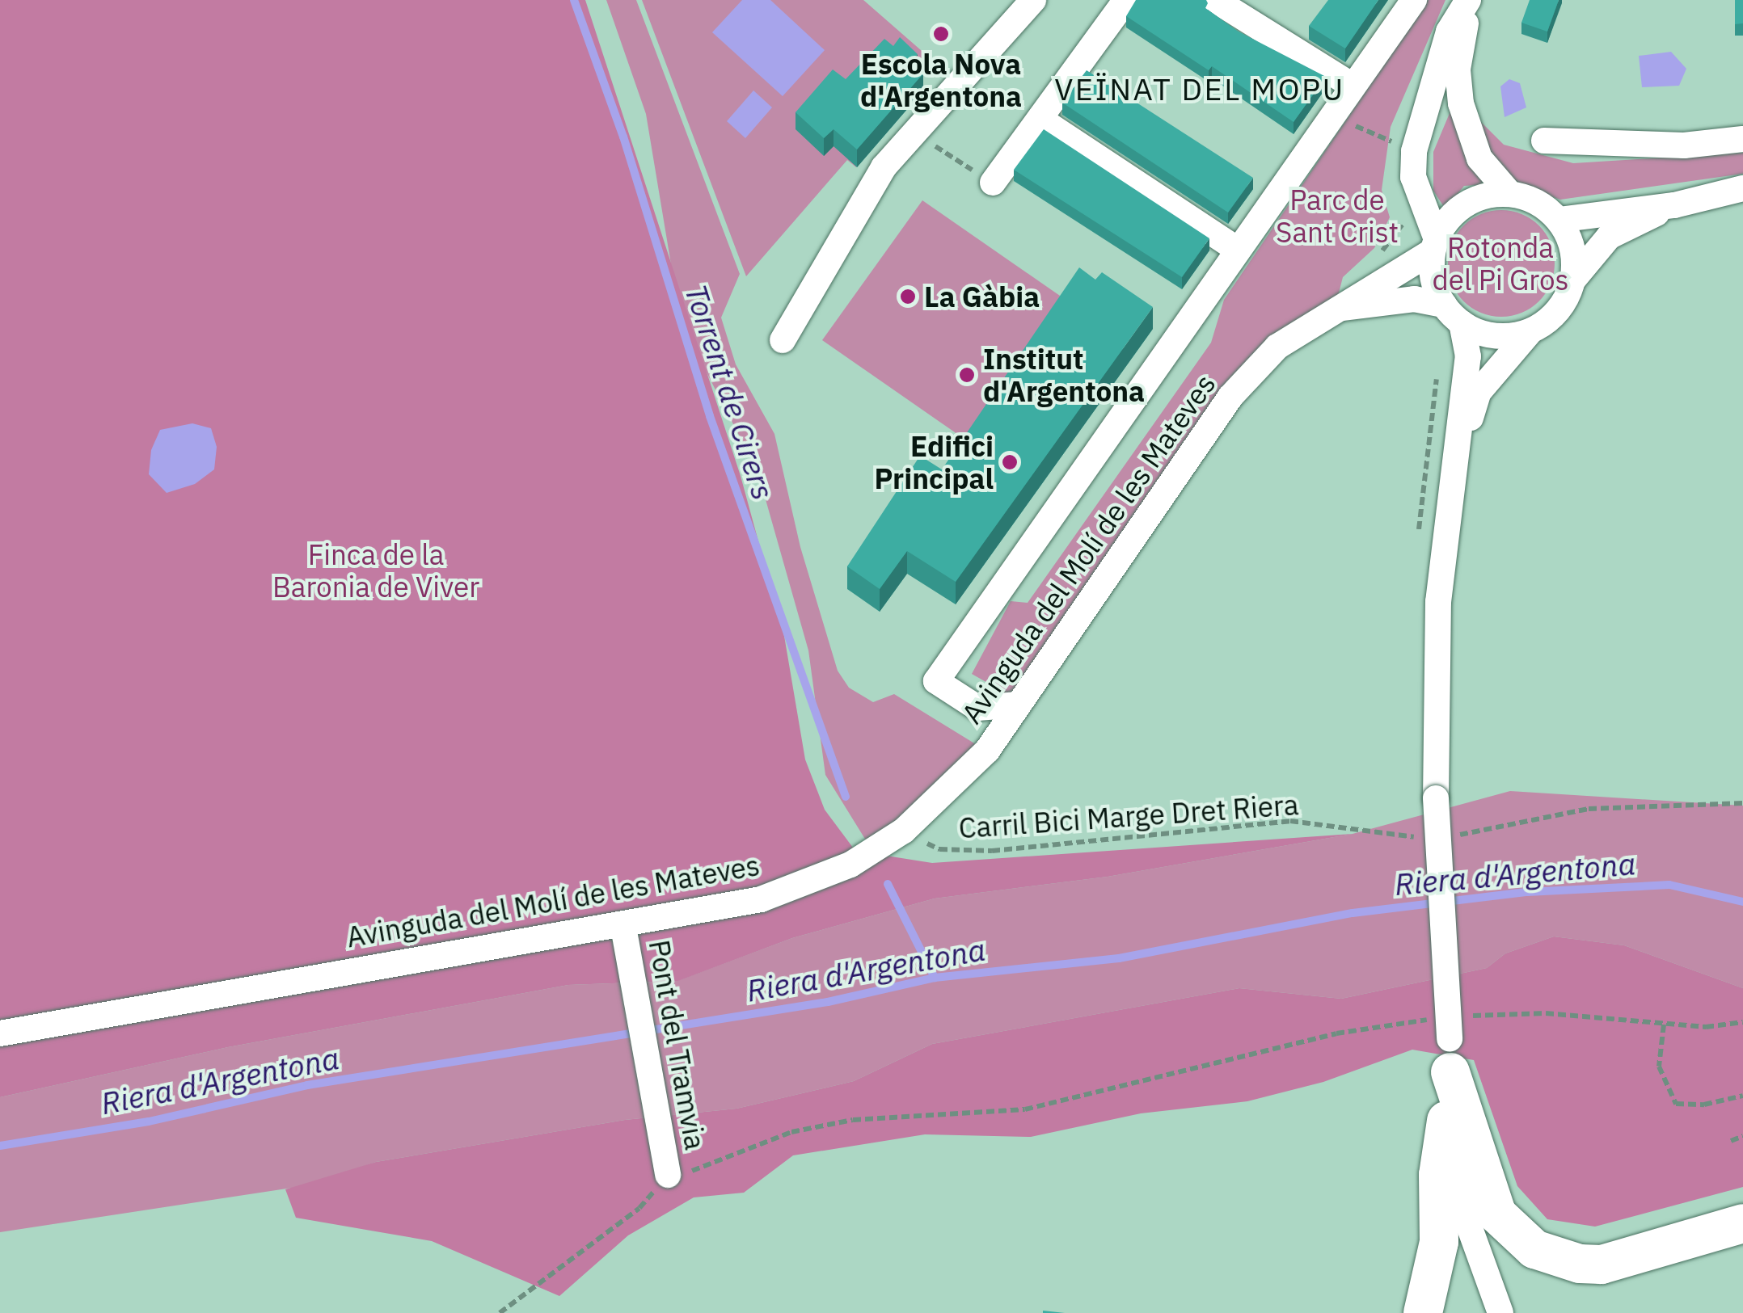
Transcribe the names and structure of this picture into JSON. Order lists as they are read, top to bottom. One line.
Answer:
{"streets":{"street":["Avinguda del Molí de les Mateves","Pont del Tramvia"],"path":["Carril Bici Marge Dret Riera"]},"crossings":[["Avinguda del Molí de les Mateves","Carril Bici Marge Dret Riera"],["Avinguda del Molí de les Mateves","Pont del Tramvia"]],"districts":["VEÏNAT DEL MOPU"],"water":["Torrent de Cirers","Riera d'Argentona"],"parks":["Parc de Sant Crist","Rotonda del Pi Gros","Finca de la Baronia de Viver"],"places":["Escola Nova d'Argentona","La Gàbia","Institut d'Argentona","Edifici Principal"]}
